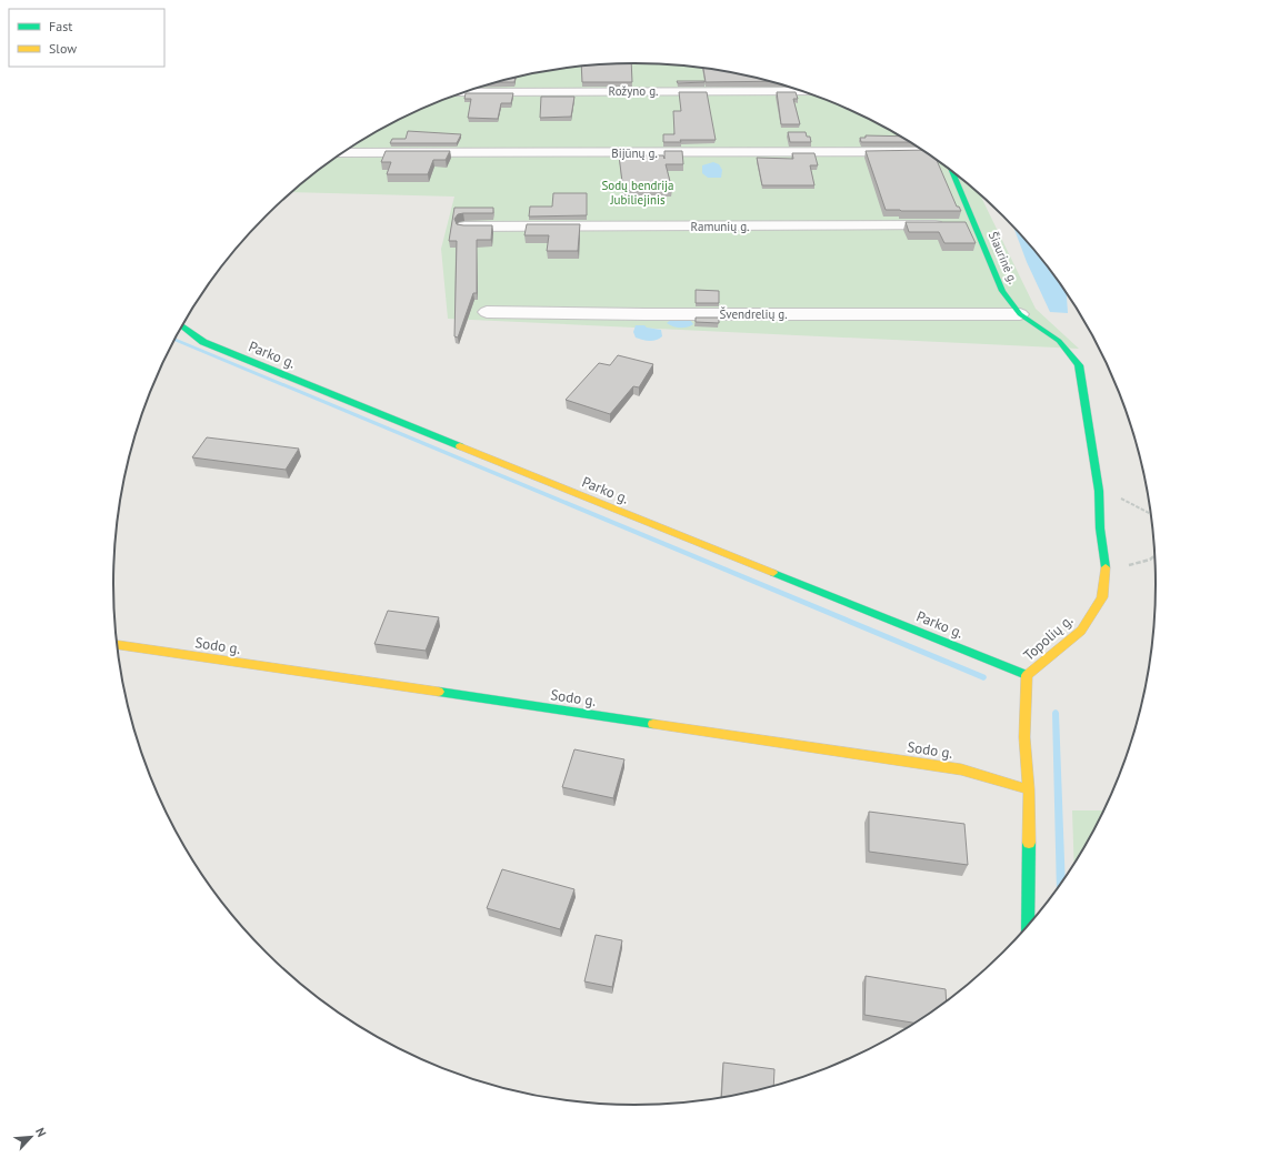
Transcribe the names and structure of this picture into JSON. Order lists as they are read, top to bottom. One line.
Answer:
{"streets":{"street":["Rožyno g.","Bijūnų g.","Ramunių g.","Šiaurinė g.","Švendrelių g.","Parko g.","Topolių g.","Sodo g."]},"crossings":[["Ramunių g.","Šiaurinė g."],["Šiaurinė g.","Švendrelių g."],["Šiaurinė g.","Topolių g."],["Parko g.","Topolių g."],["Topolių g.","Sodo g."]],"parks":["Sodų bendrija Jubiliejinis"],"legend":["Fast","Slow"],"north":"top right"}
